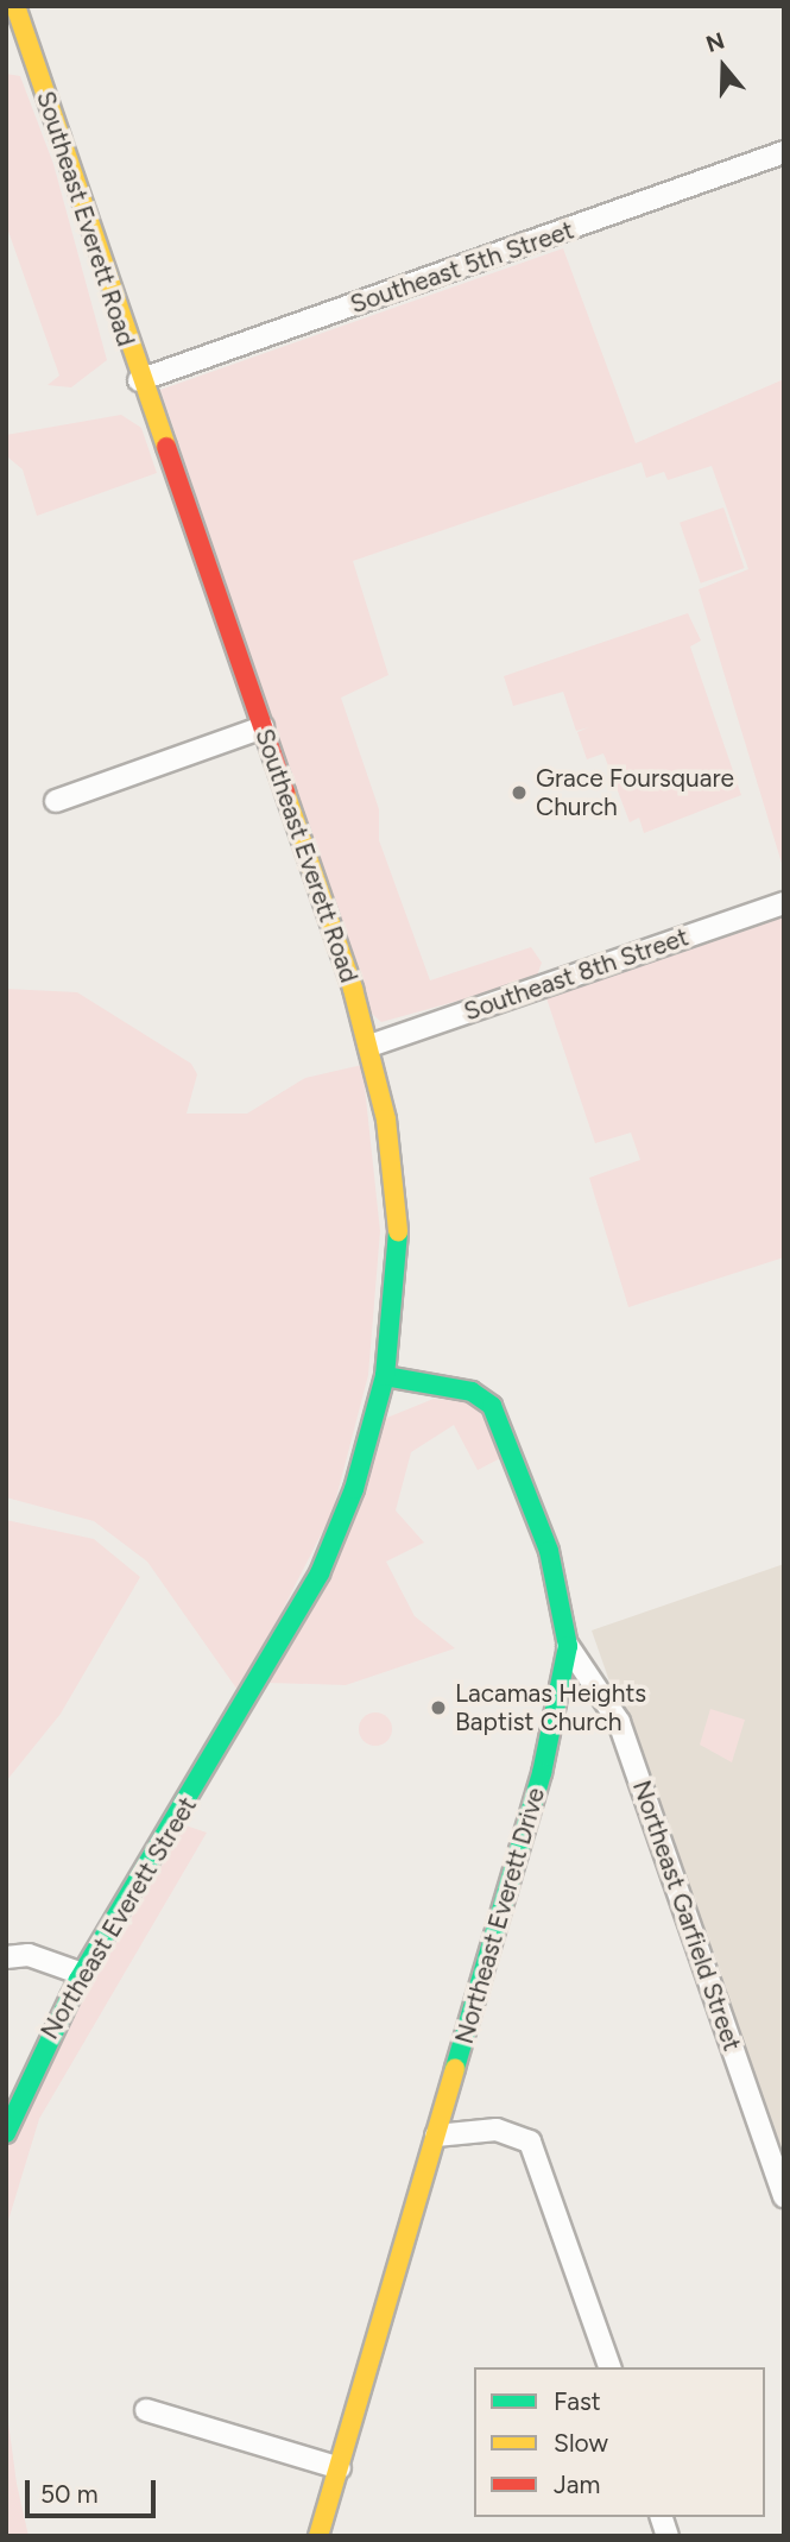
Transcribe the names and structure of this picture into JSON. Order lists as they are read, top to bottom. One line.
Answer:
{"streets":{"main road":["Southeast Everett Road","Northeast Everett Drive","Northeast Everett Street"],"street":["Southeast 5th Street","Southeast 8th Street","Northeast Garfield Street"]},"crossings":[["Southeast Everett Road","Southeast 5th Street"],["Southeast Everett Road","Southeast 8th Street"],["Southeast Everett Road","Northeast Everett Drive"],["Southeast Everett Road","Northeast Everett Street"],["Northeast Everett Drive","Northeast Garfield Street"]],"places":["Grace Foursquare Church","Lacamas Heights Baptist Church"],"legend":["Fast","Slow","Jam"],"scale_bar":"50 m","north":"top"}
